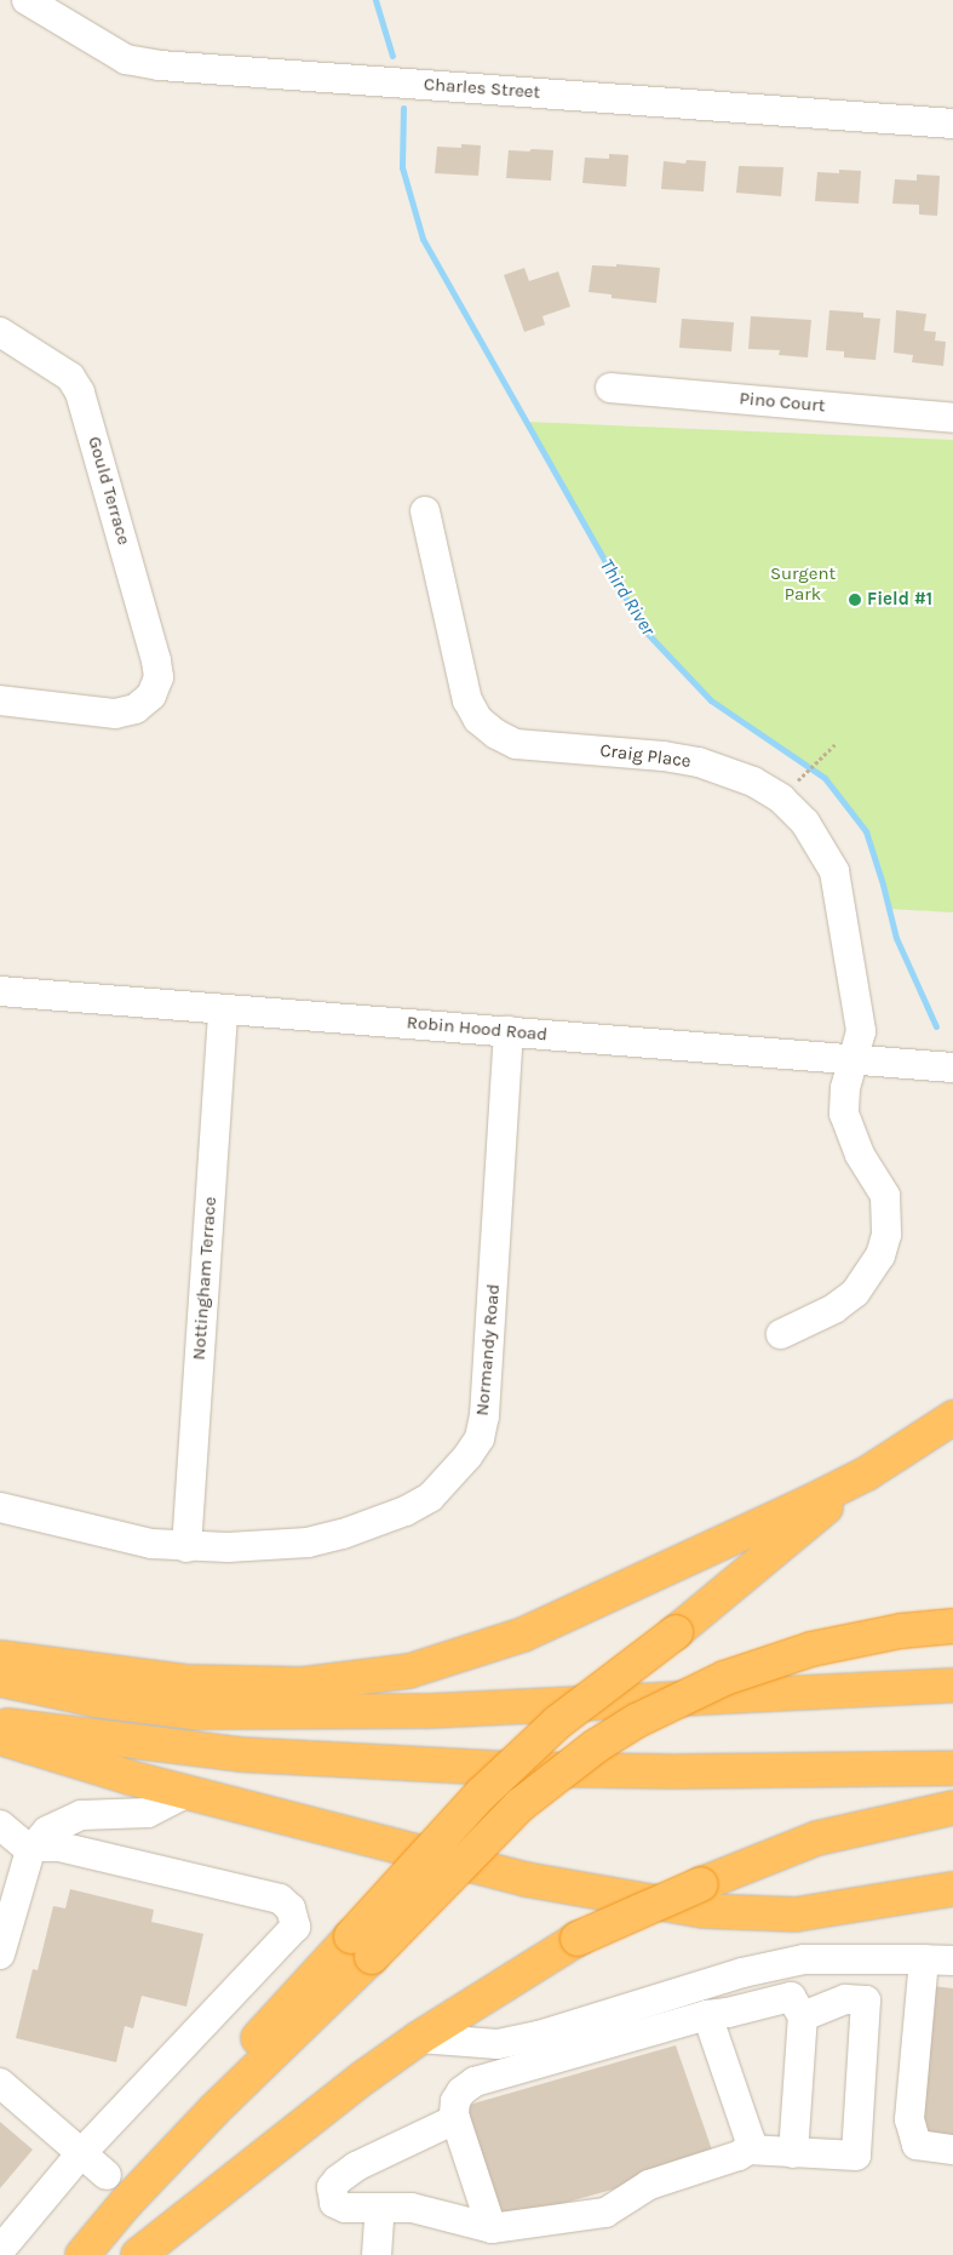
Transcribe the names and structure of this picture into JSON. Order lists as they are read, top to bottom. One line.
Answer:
{"streets":{"street":["Charles Street","Pino Court","Gould Terrace","Craig Place","Robin Hood Road","Nottingham Terrace","Normandy Road"]},"crossings":[["Craig Place","Robin Hood Road"],["Robin Hood Road","Nottingham Terrace"],["Robin Hood Road","Normandy Road"],["Nottingham Terrace","Normandy Road"]],"water":["Third River"],"parks":["Surgent Park"],"places":["Field #1"]}
